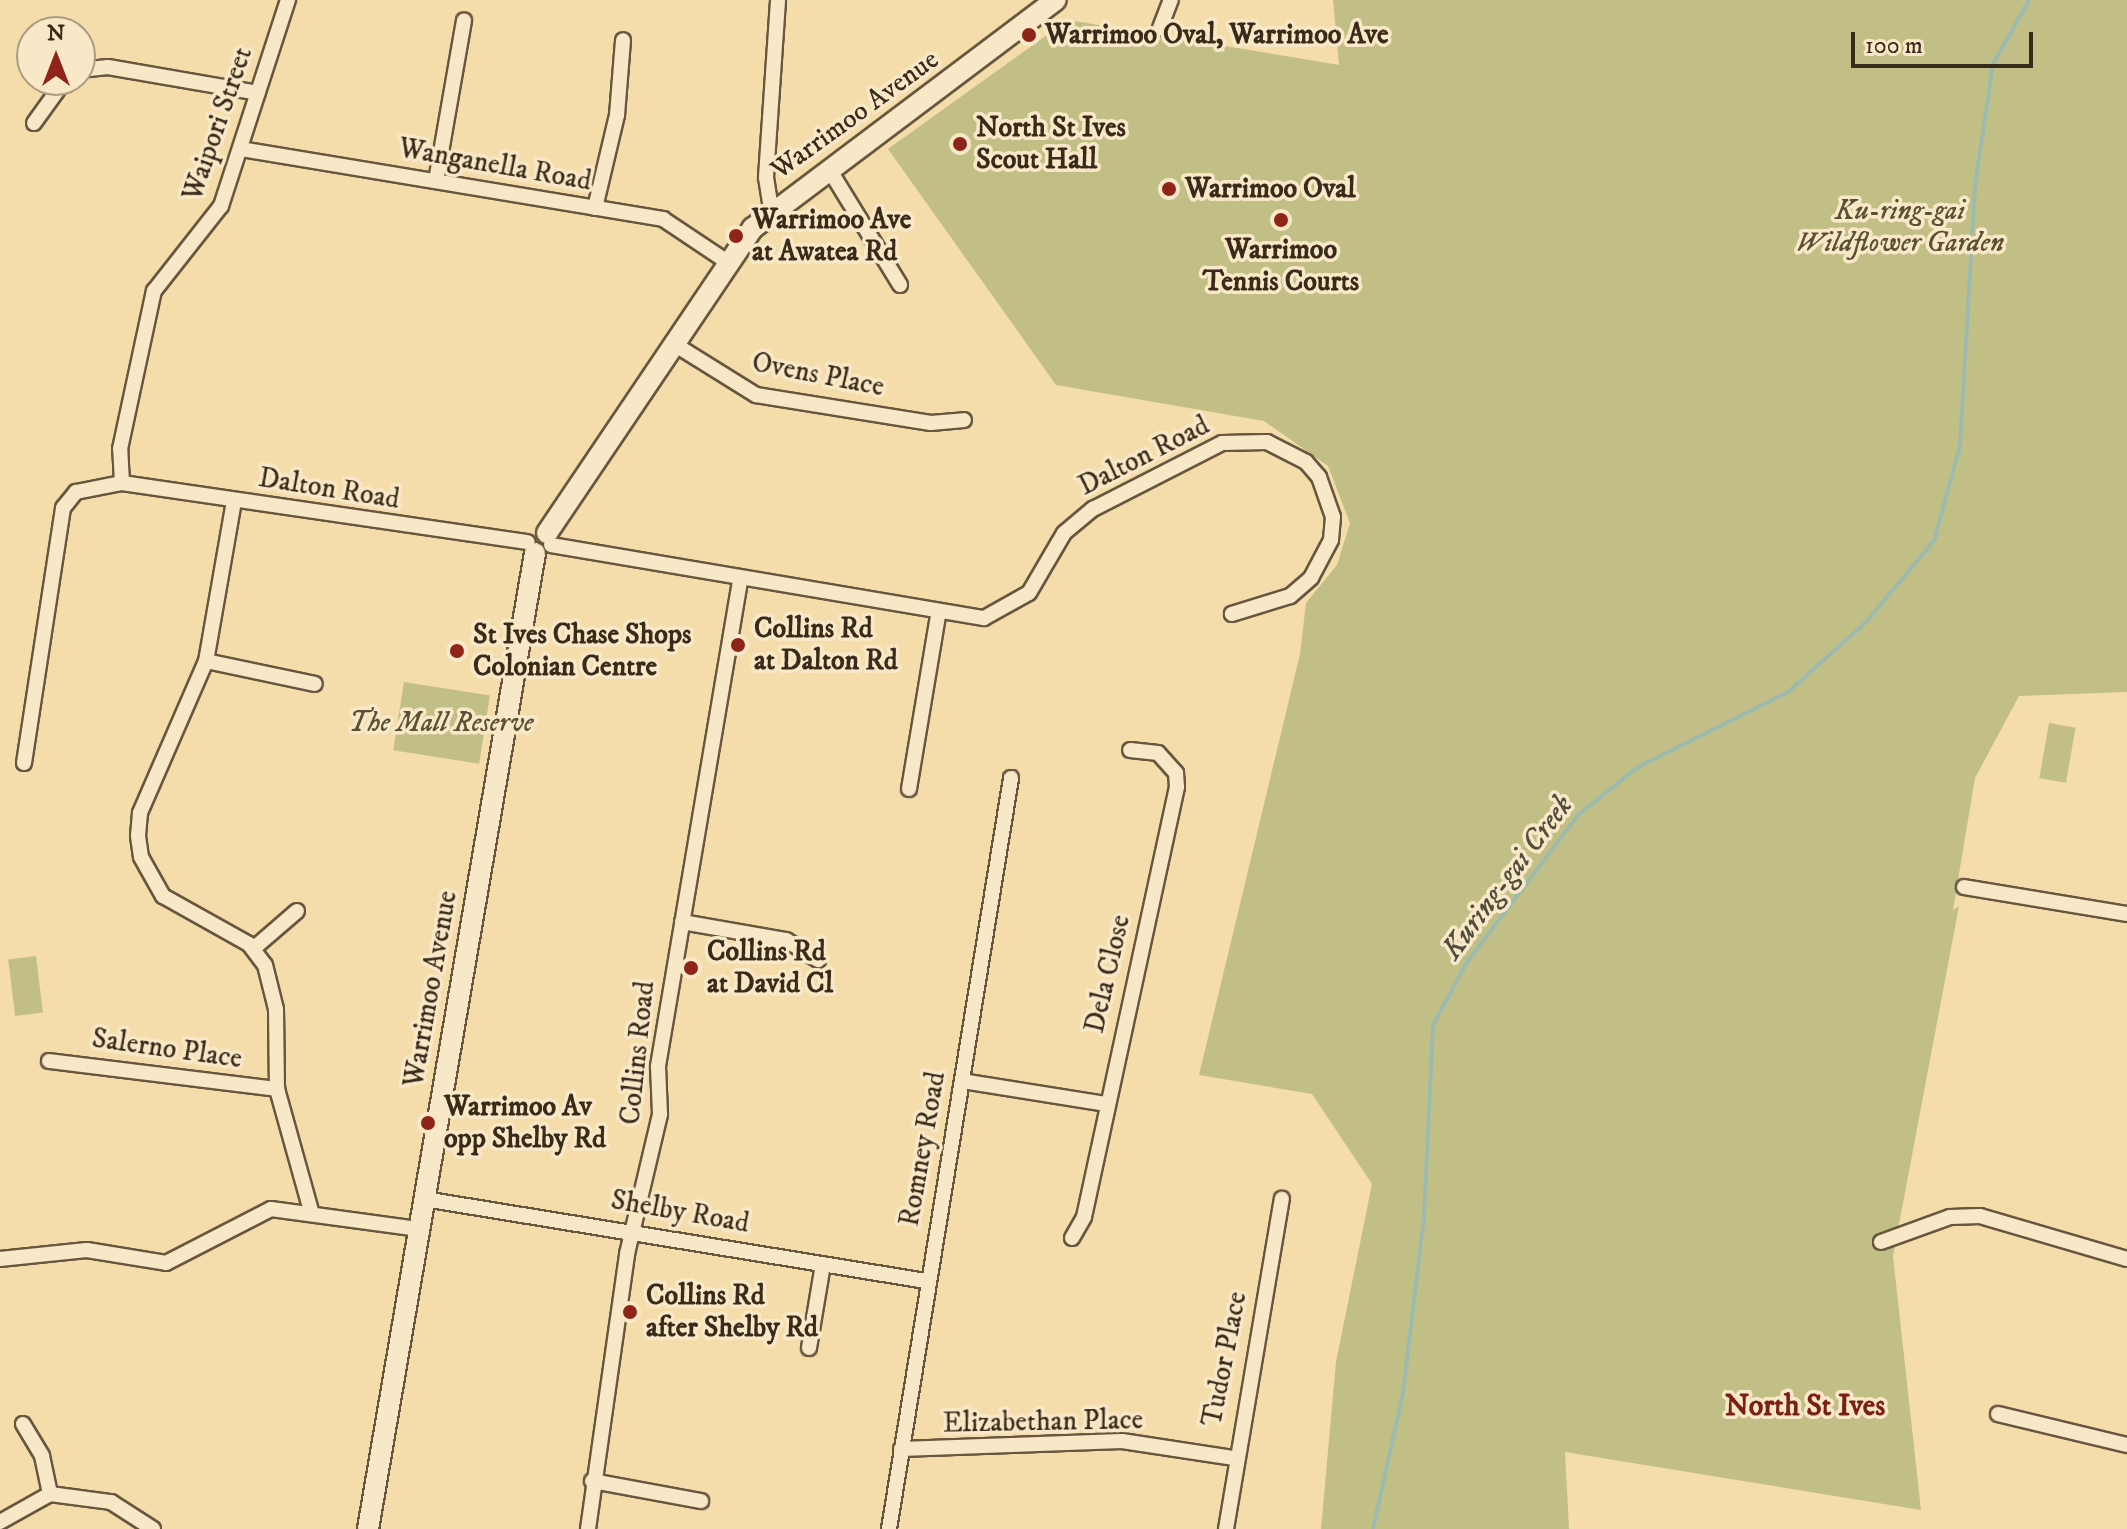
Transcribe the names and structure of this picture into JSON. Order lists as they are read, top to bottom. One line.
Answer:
{"streets":{"street":["Warrimoo Avenue","Waipori Street","Wanganella Road","Ovens Place","Dalton Road","Dela Close","Salerno Place","Collins Road","Romney Road","Shelby Road","Tudor Place","Elizabethan Place"]},"crossings":[["Warrimoo Avenue","Wanganella Road"],["Warrimoo Avenue","Ovens Place"],["Warrimoo Avenue","Dalton Road"],["Warrimoo Avenue","Shelby Road"],["Waipori Street","Wanganella Road"],["Waipori Street","Dalton Road"],["Dalton Road","Collins Road"],["Collins Road","Shelby Road"],["Romney Road","Shelby Road"],["Romney Road","Elizabethan Place"],["Tudor Place","Elizabethan Place"]],"districts":["North St Ives"],"water":["Kuring-gai Creek"],"parks":["Ku-ring-gai Wildflower Garden","The Mall Reserve"],"places":["Warrimoo Oval, Warrimoo Ave","North St Ives Scout Hall","Warrimoo Oval","Warrimoo Tennis Courts","Warrimoo Ave at Awatea Rd","Collins Rd at Dalton Rd","St Ives Chase Shops Colonian Centre","Collins Rd at David Cl","Warrimoo Av opp Shelby Rd","Collins Rd after Shelby Rd"],"scale_bar":"100 m","north":"top"}
